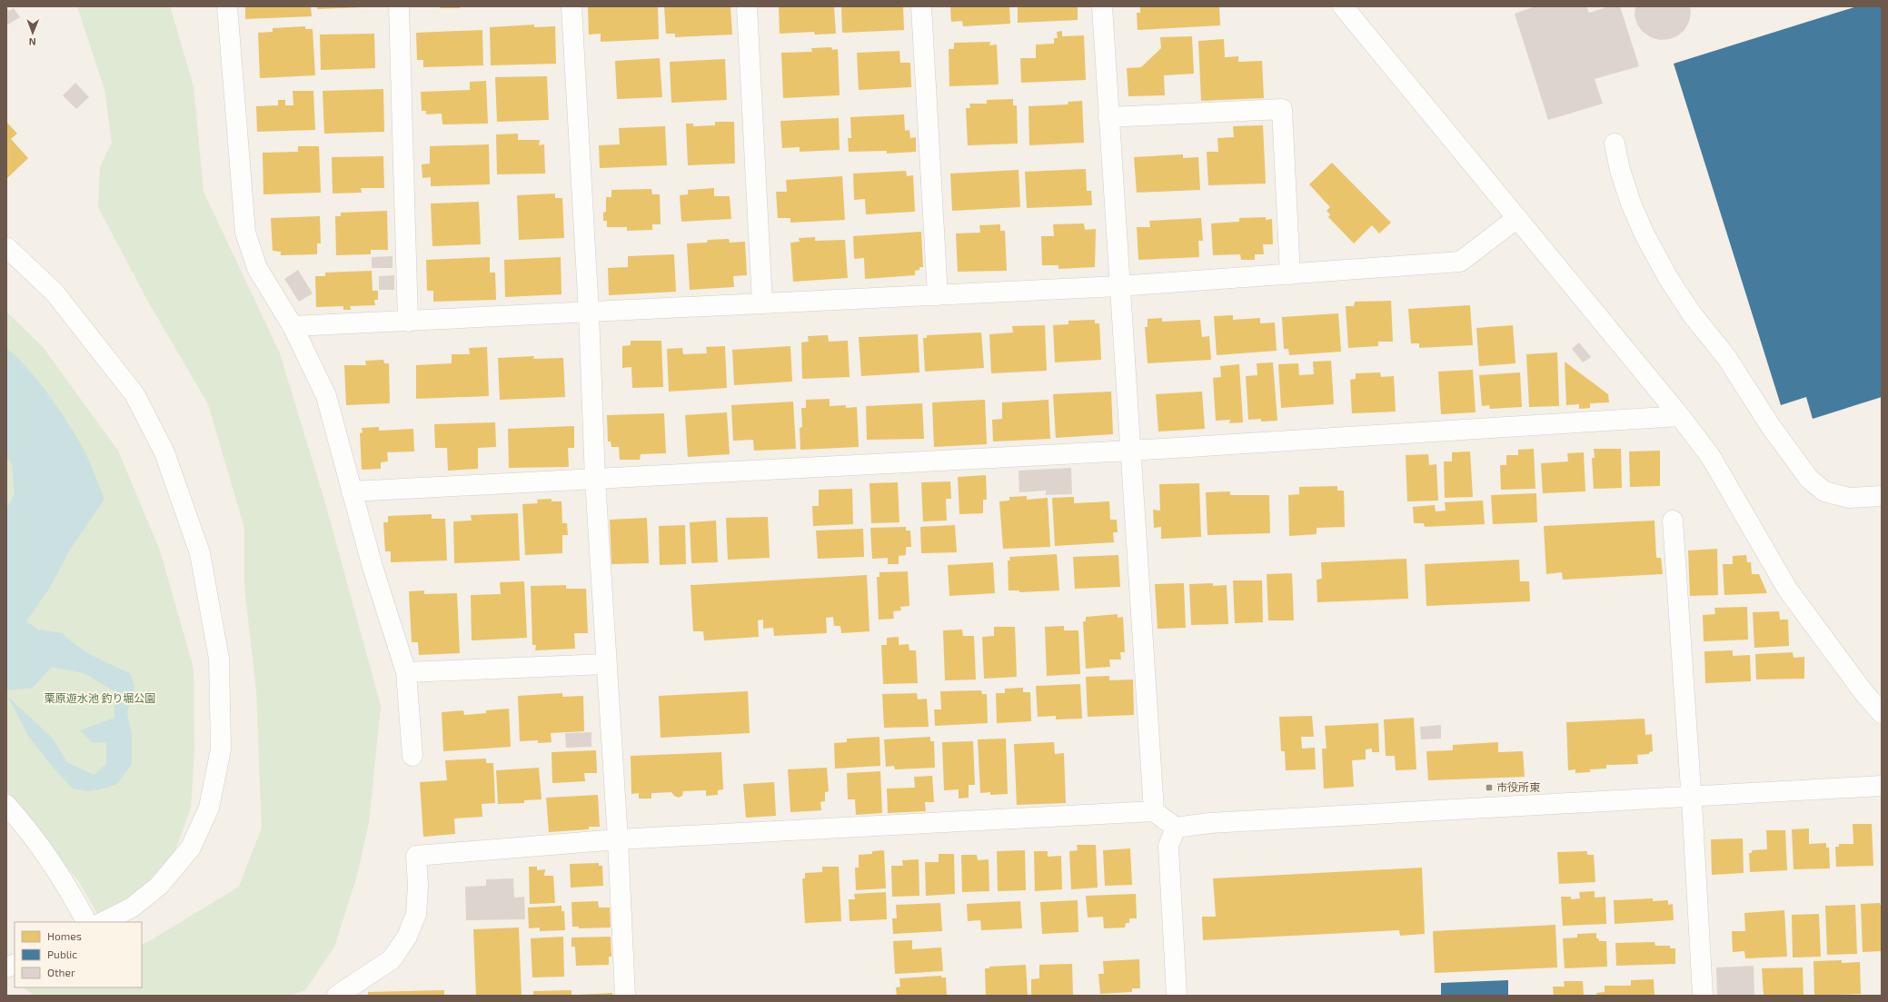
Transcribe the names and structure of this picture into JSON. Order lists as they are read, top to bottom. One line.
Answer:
{"parks":["栗原遊水池 釣り堀公園"],"places":{"transit":["市役所東"]},"legend":["Homes","Public","Other"],"north":"bottom"}
